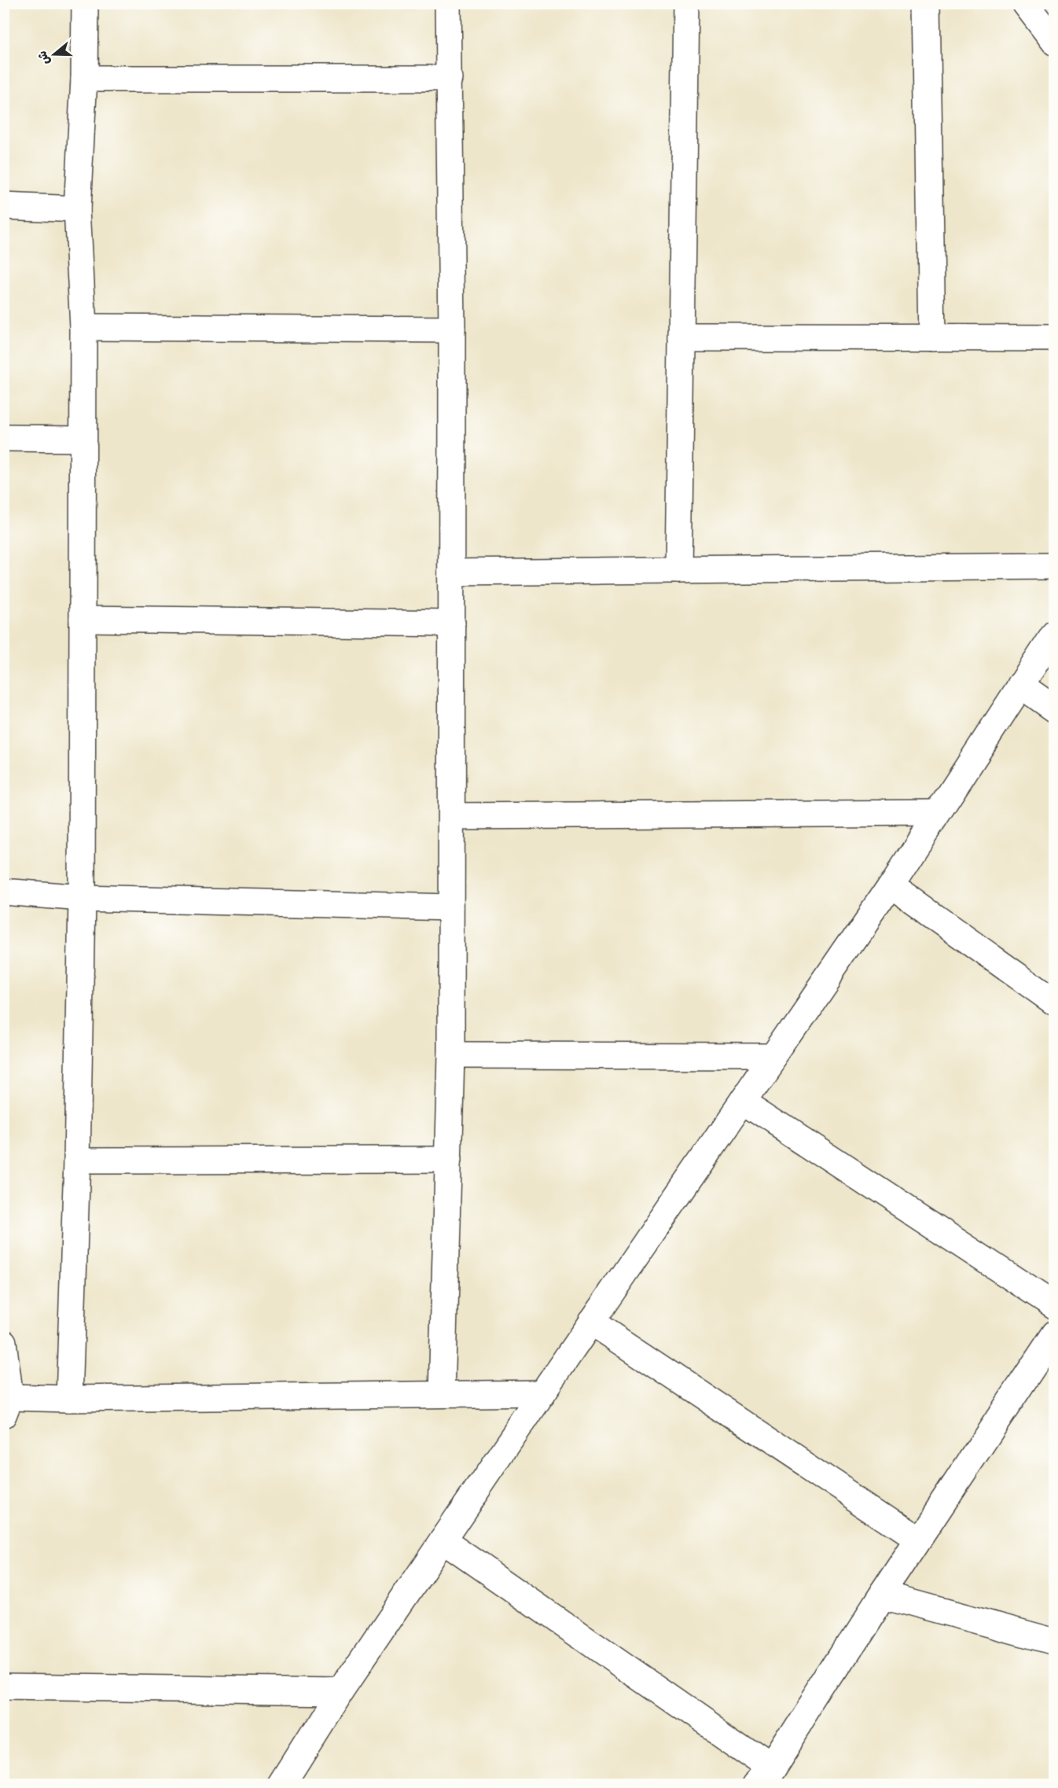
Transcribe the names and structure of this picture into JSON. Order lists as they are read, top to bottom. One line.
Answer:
{"north":"left"}
